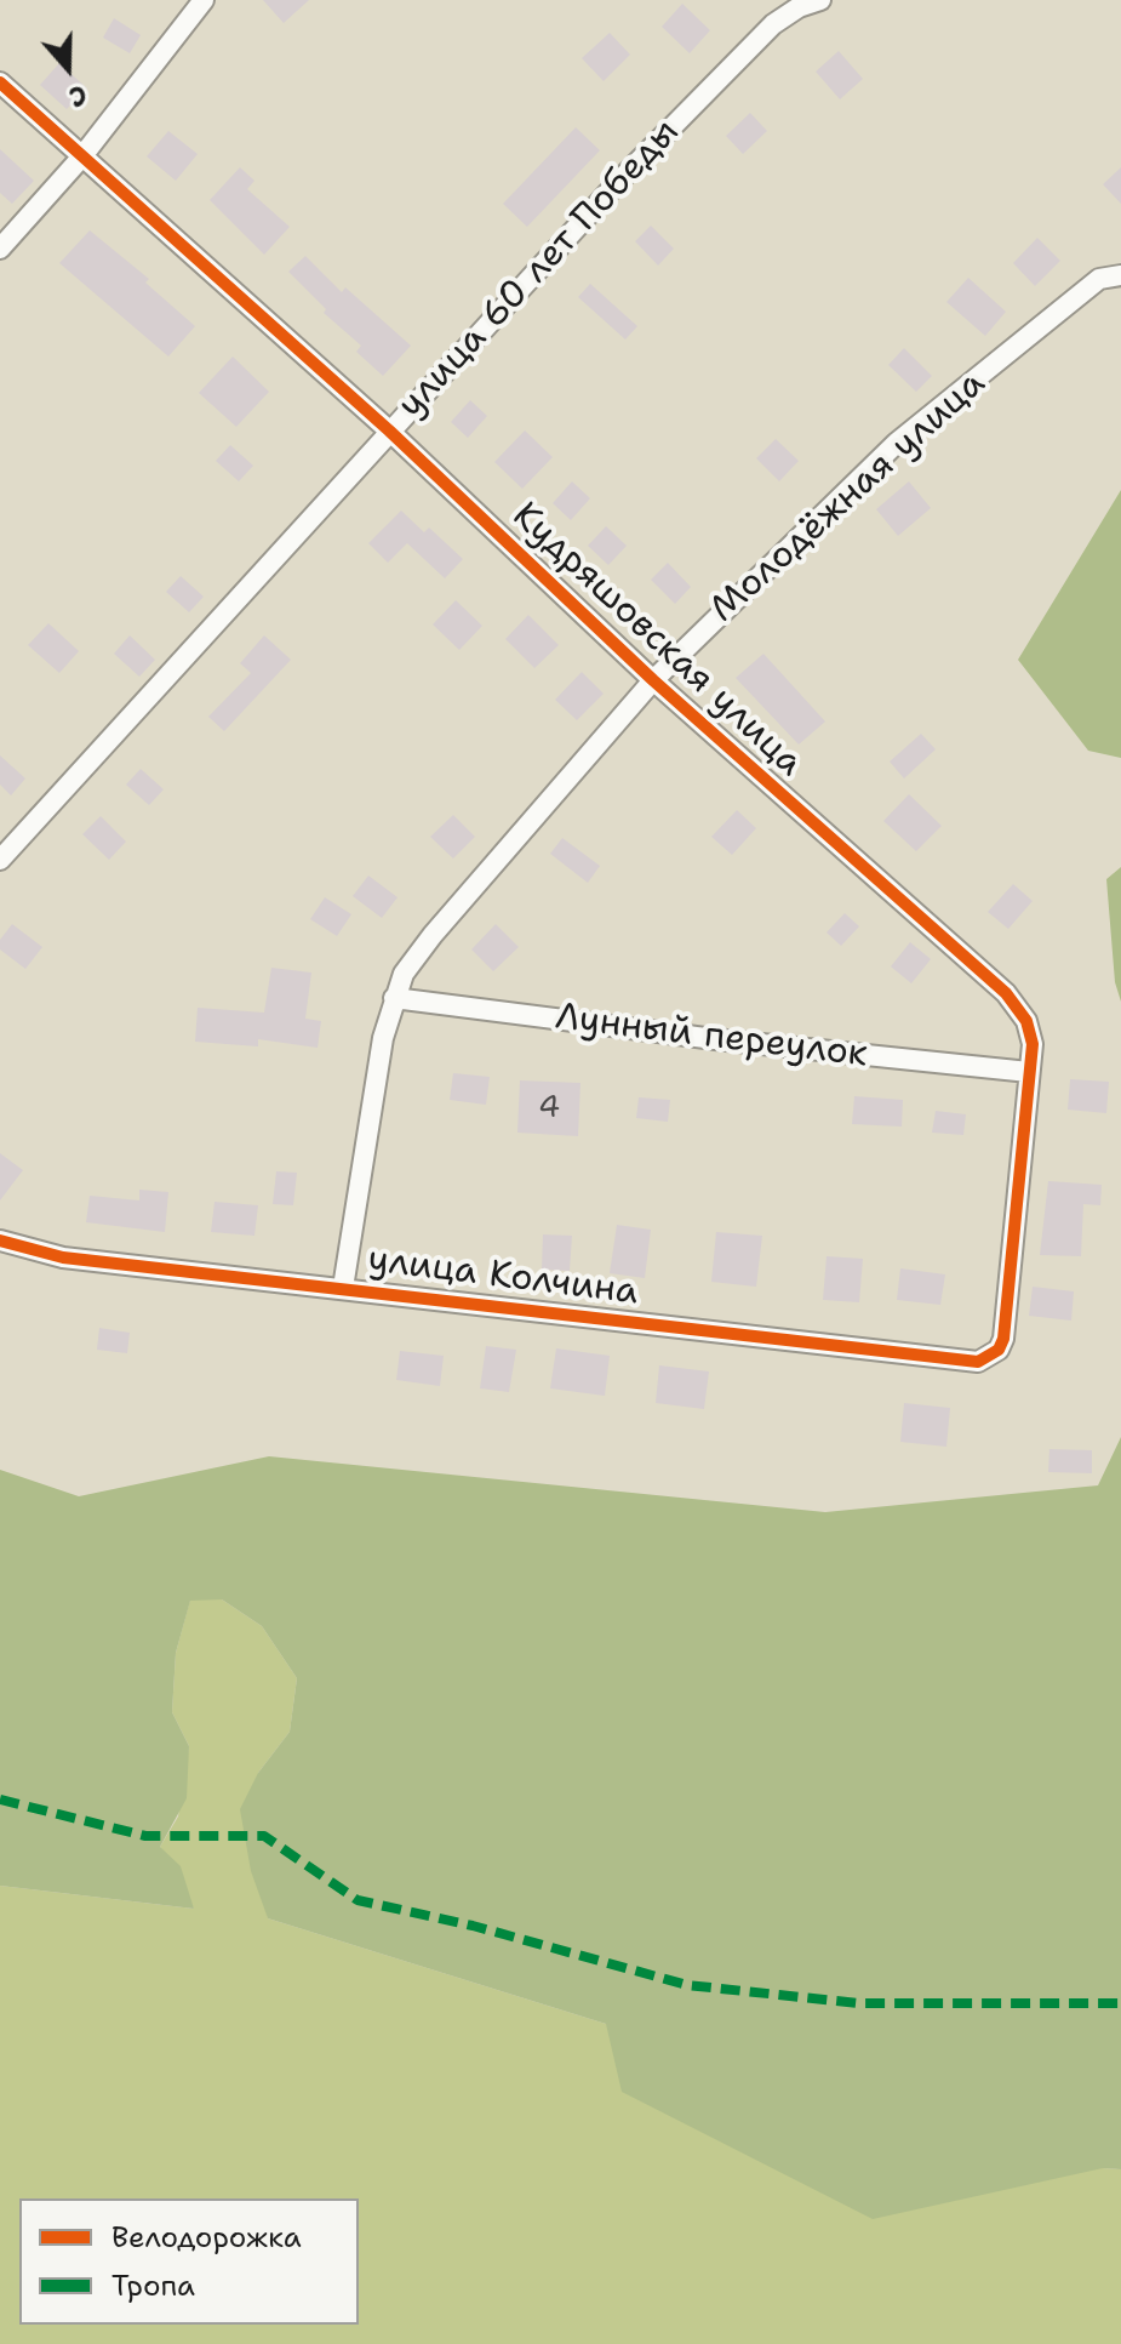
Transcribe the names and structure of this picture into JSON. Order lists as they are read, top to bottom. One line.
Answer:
{"streets":{"street":["улица 60 лет Победы","Молодёжная улица","Кудряшовская улица","Лунный переулок","улица Колчина"]},"crossings":[["улица 60 лет Победы","Кудряшовская улица"],["Молодёжная улица","Кудряшовская улица"],["Молодёжная улица","Лунный переулок"],["Молодёжная улица","улица Колчина"],["Кудряшовская улица","Лунный переулок"],["Кудряшовская улица","улица Колчина"]],"house_numbers":["4"],"legend":["Велодорожка","Тропа"],"north":"bottom"}
